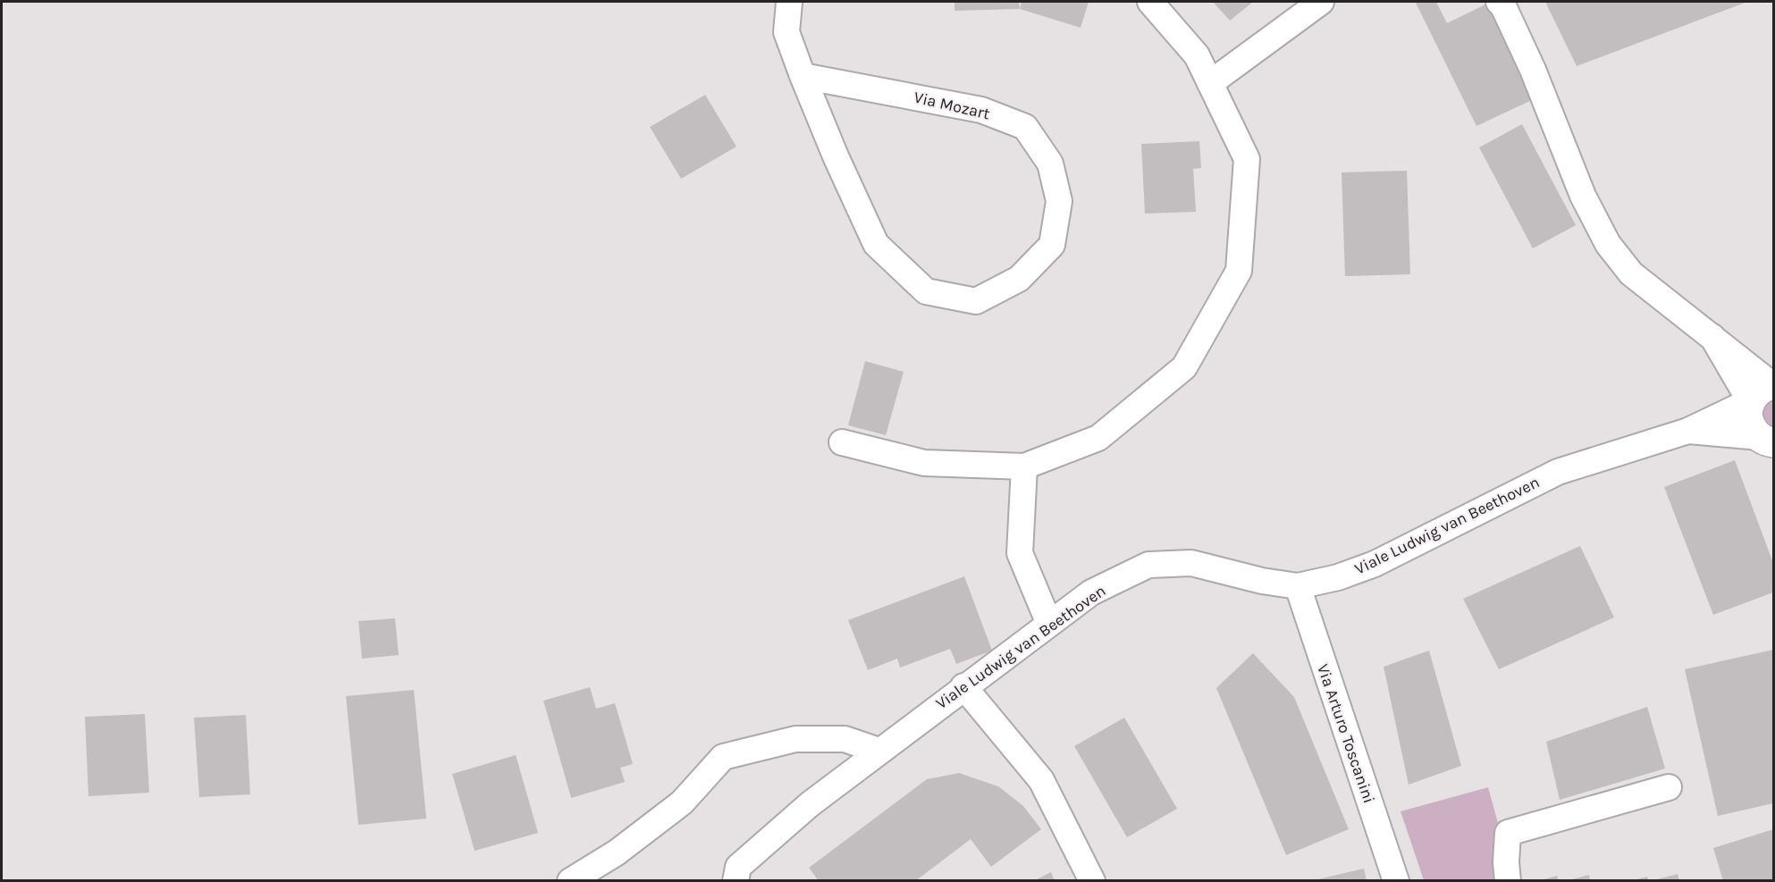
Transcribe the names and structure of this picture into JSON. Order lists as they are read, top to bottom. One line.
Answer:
{"streets":{"street":["Via Mozart","Viale Ludwig van Beethoven","Via Arturo Toscanini"]},"crossings":[["Viale Ludwig van Beethoven","Via Arturo Toscanini"]]}
